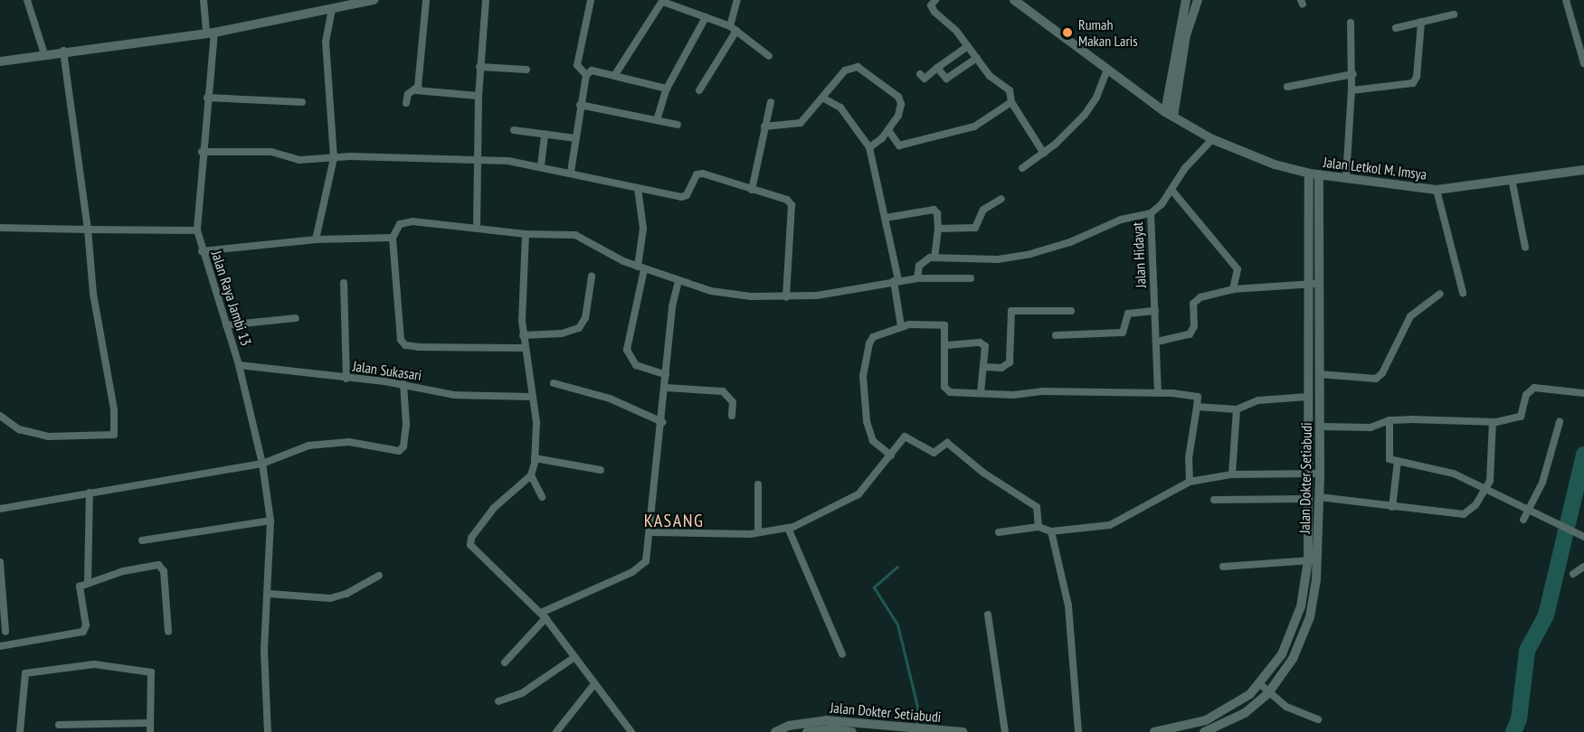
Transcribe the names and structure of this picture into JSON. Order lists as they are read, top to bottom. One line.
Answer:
{"streets":{"street":["Jalan Letkol M. Imsya","Jalan Hidayat","Jalan Raya Jambi 13","Jalan Sukasari","Jalan Dokter Setiabudi"]},"crossings":[["Jalan Letkol M. Imsya","Jalan Hidayat"],["Jalan Letkol M. Imsya","Jalan Dokter Setiabudi"],["Jalan Raya Jambi 13","Jalan Sukasari"]],"districts":["KASANG"],"places":["Rumah Makan Laris"]}
